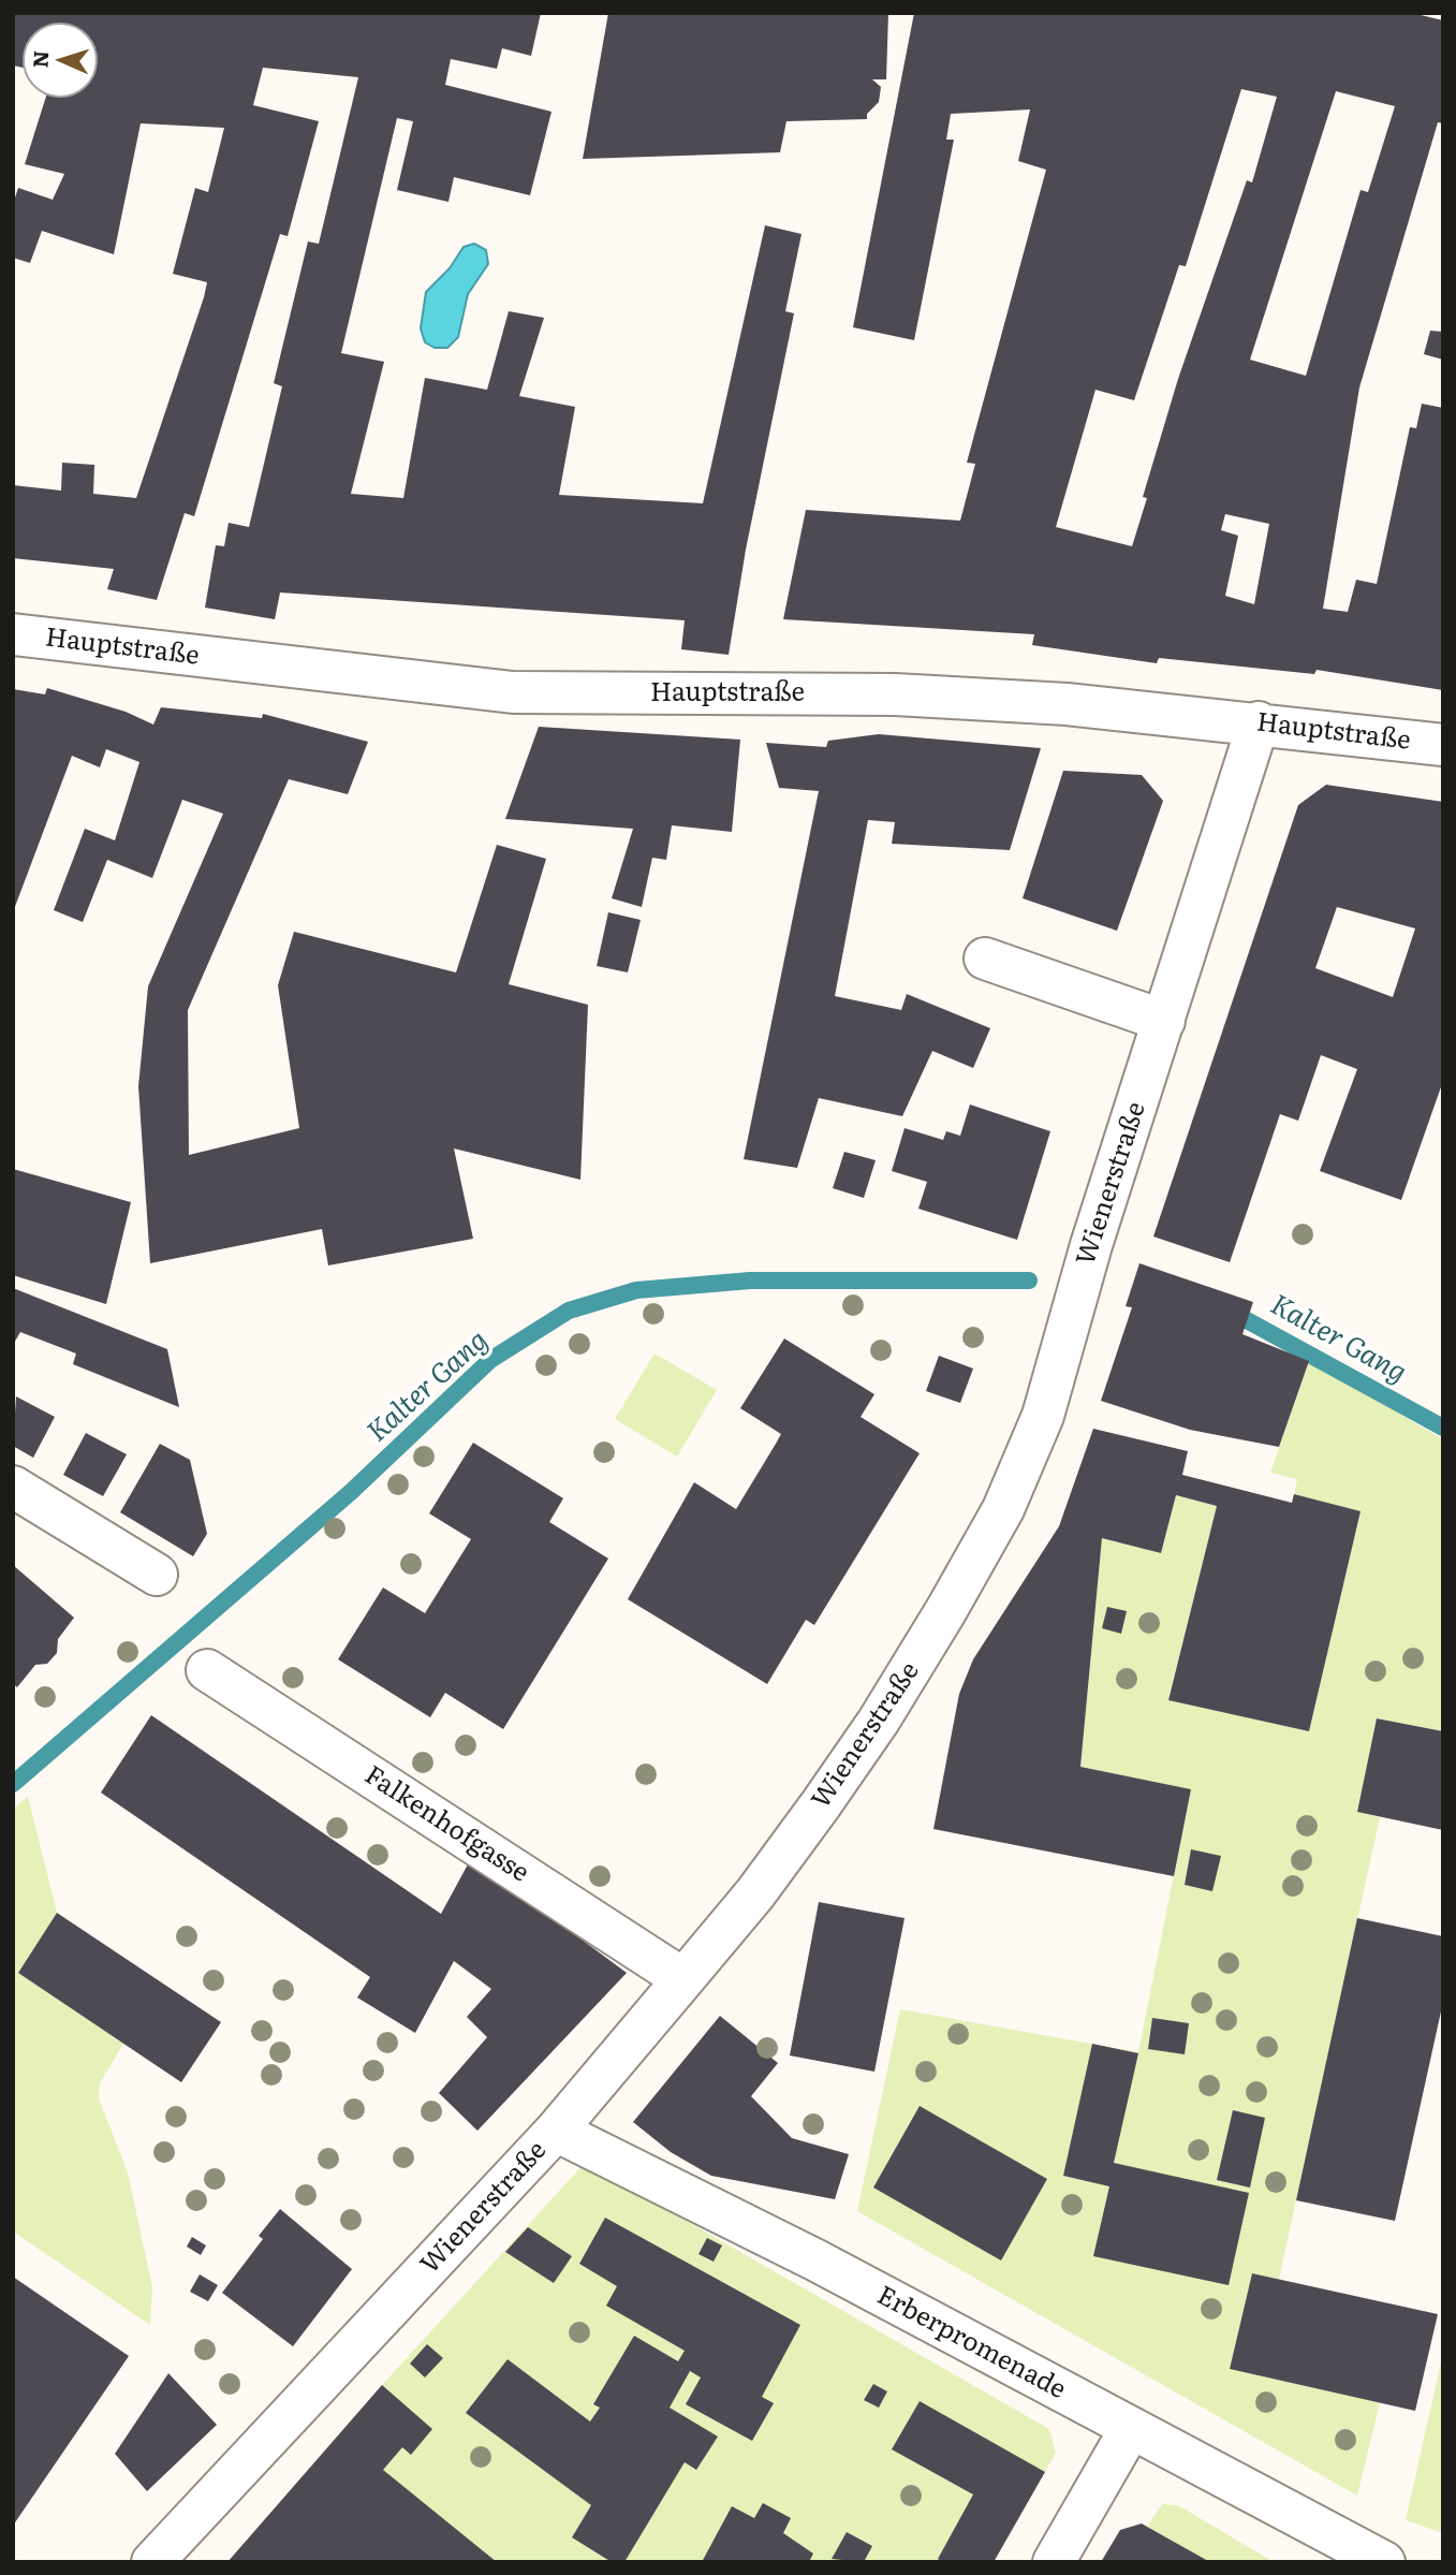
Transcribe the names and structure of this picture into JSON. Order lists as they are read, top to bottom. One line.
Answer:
{"streets":{"street":["Hauptstraße","Wienerstraße","Falkenhofgasse","Erberpromenade"]},"crossings":[["Hauptstraße","Wienerstraße"],["Wienerstraße","Falkenhofgasse"],["Wienerstraße","Erberpromenade"]],"water":["Kalter Gang"],"north":"left"}
